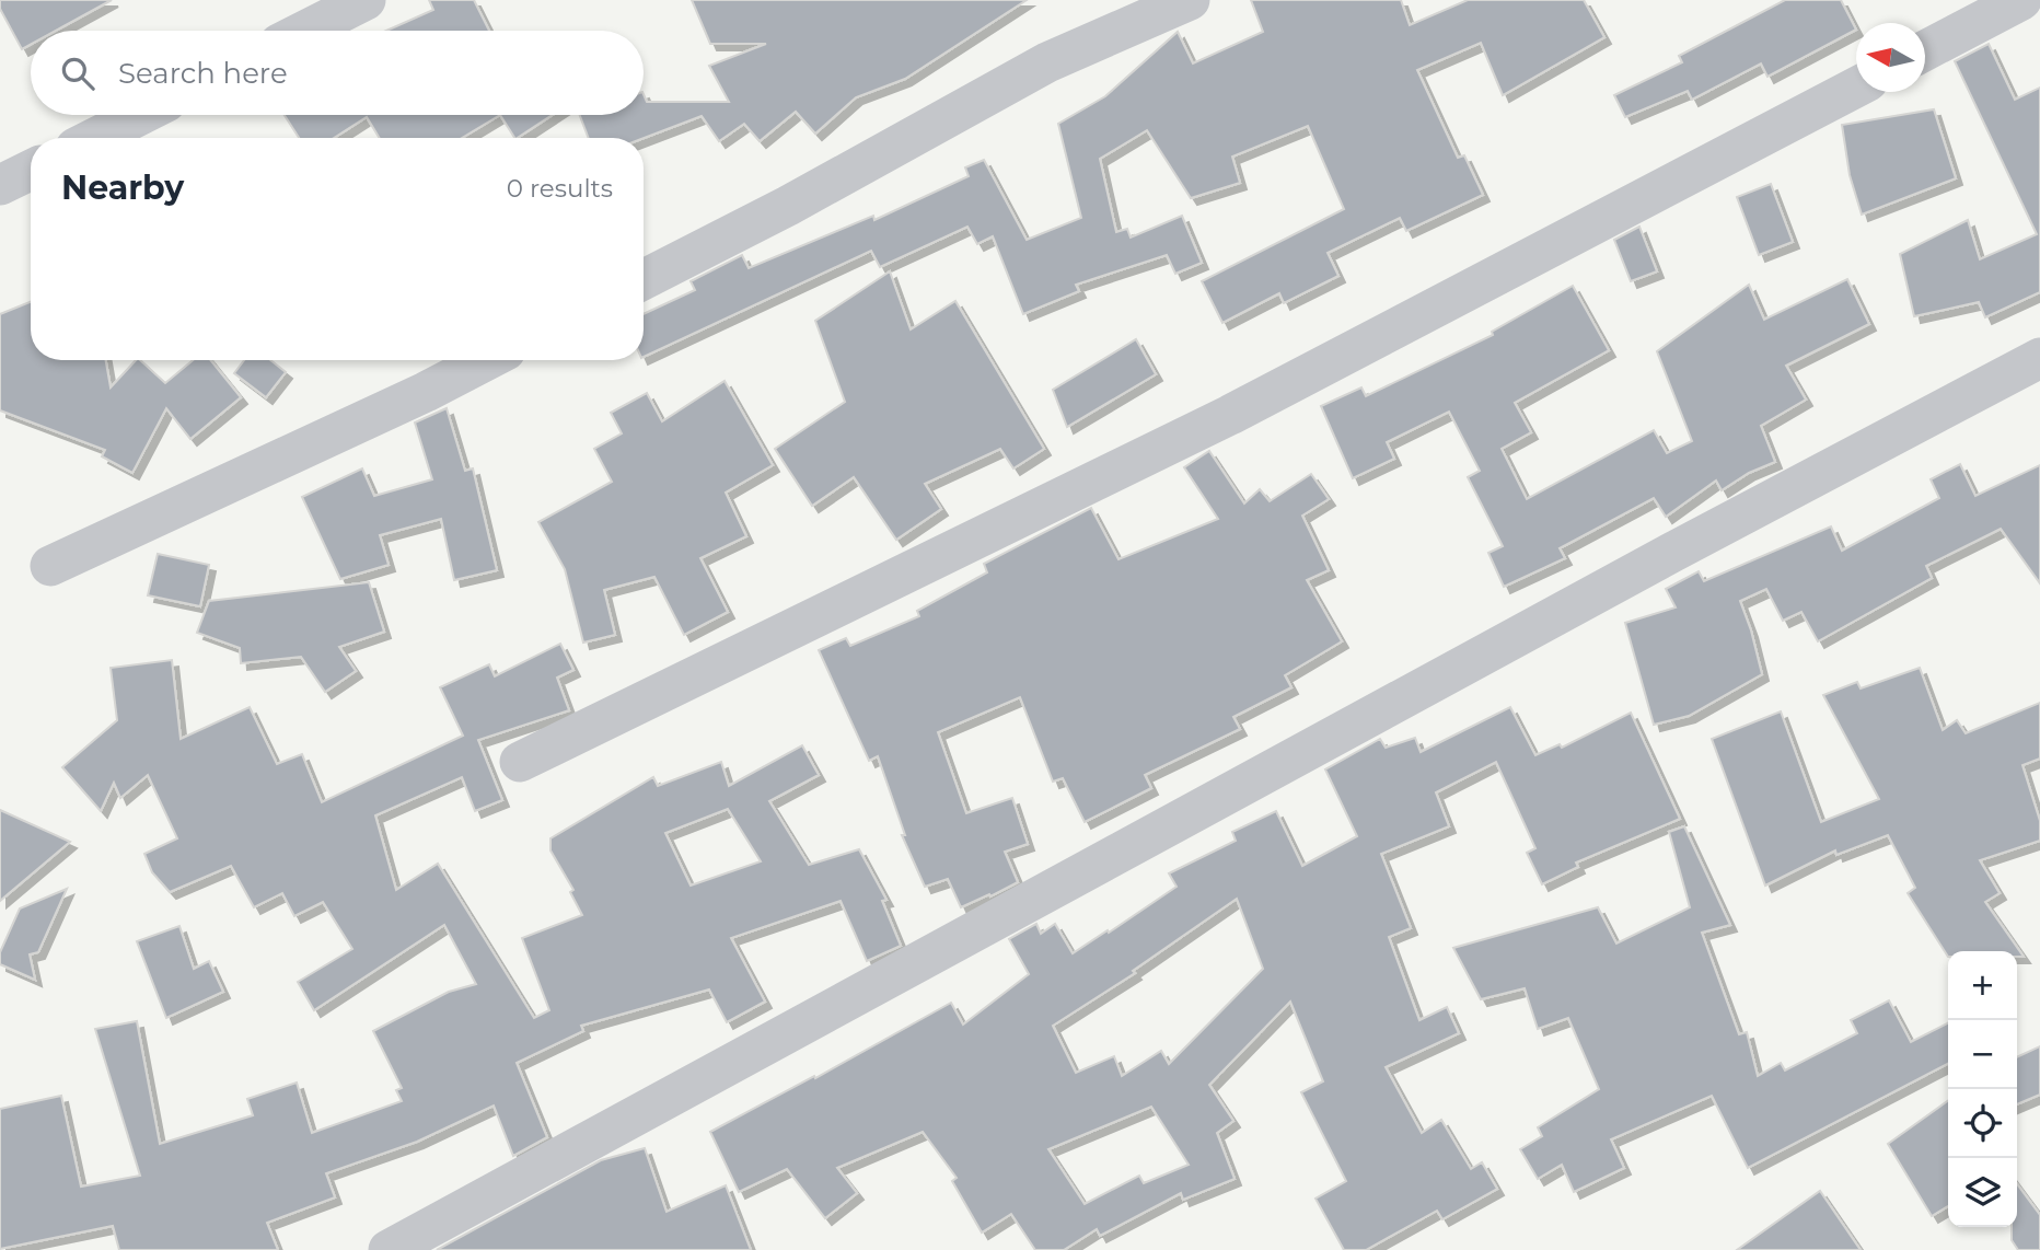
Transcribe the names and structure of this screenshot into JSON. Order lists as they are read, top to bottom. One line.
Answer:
{"north":"left","page":{"search":"Search here","heading":["Nearby","0 results"],"map_buttons":["+","−"]}}
